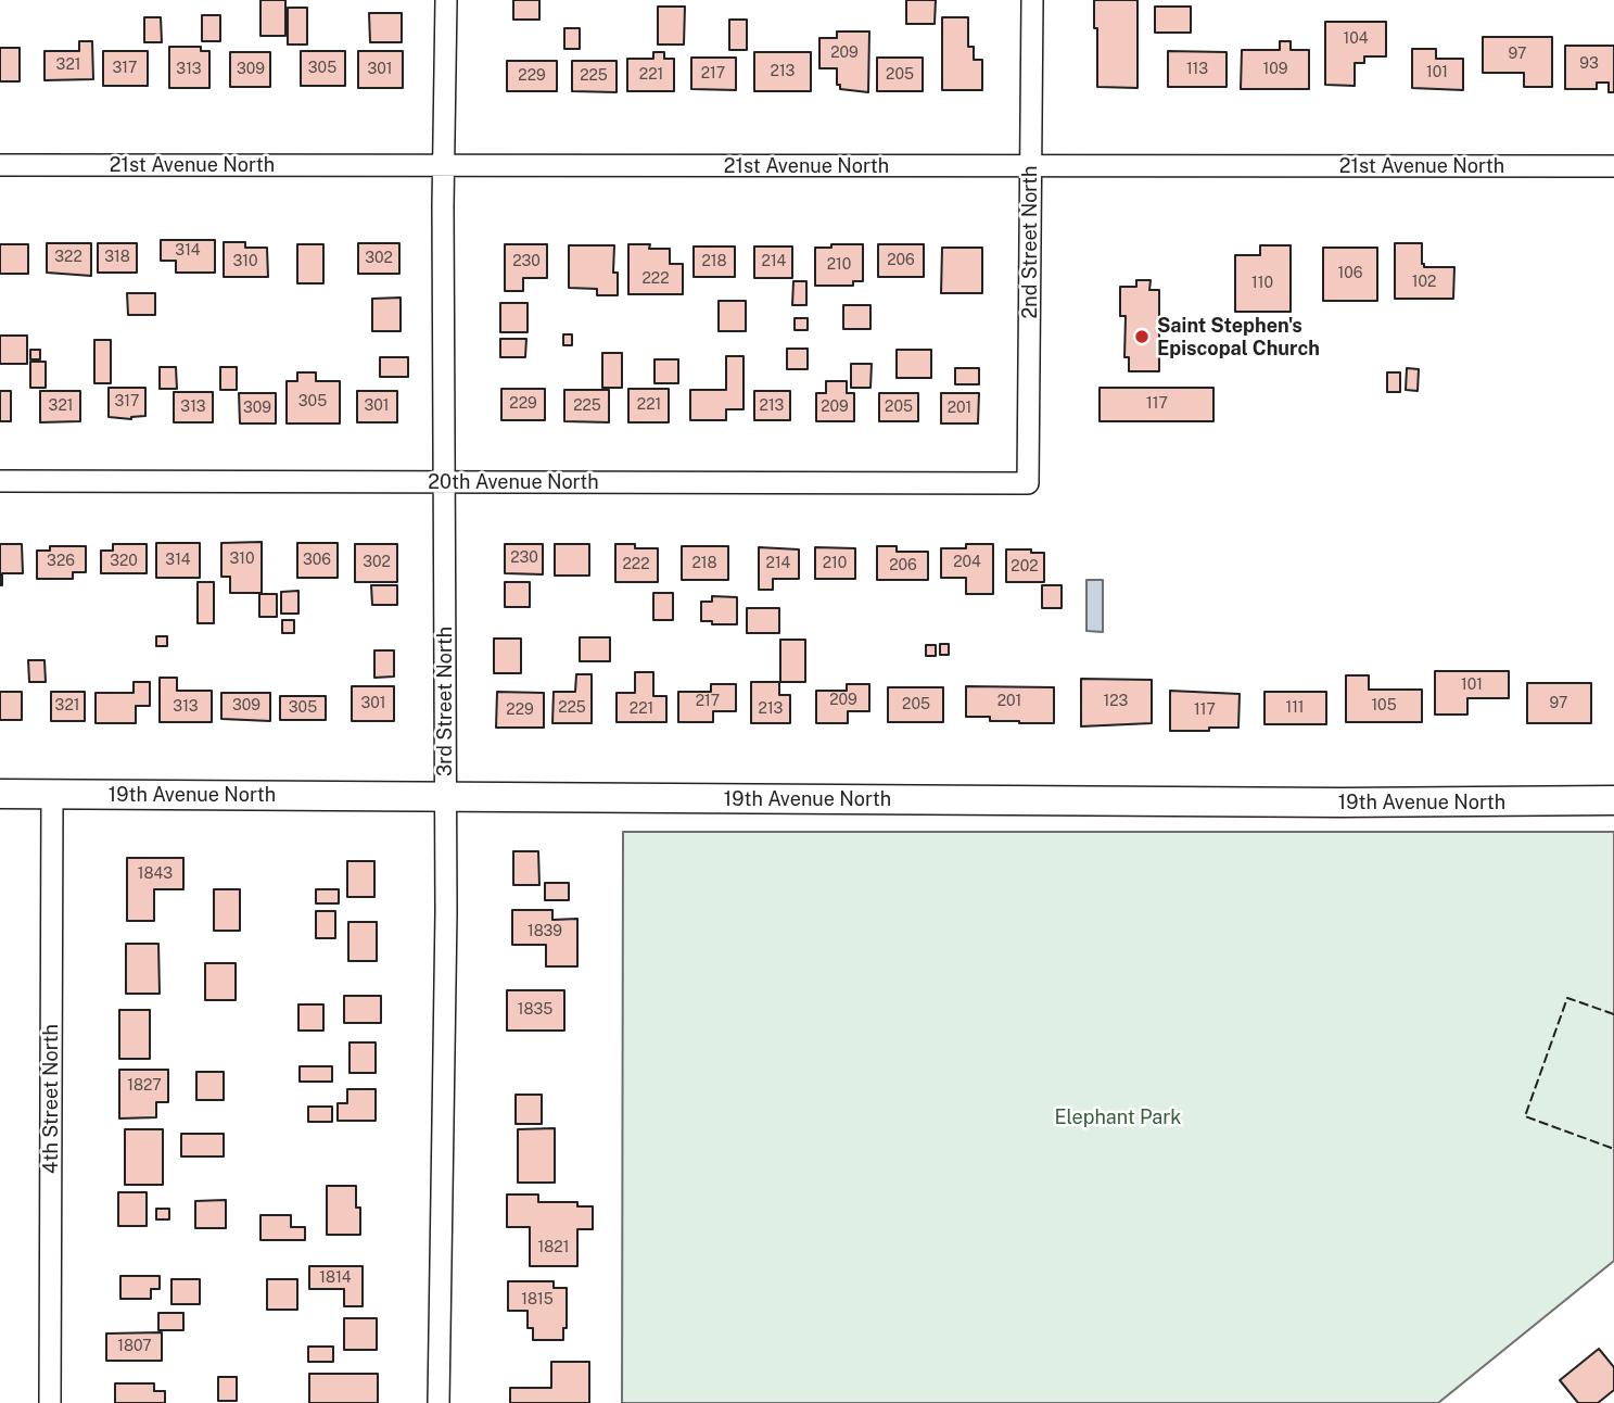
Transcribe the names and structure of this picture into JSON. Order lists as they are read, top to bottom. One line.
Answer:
{"streets":{"street":["21st Avenue North","2nd Street North","20th Avenue North","3rd Street North","19th Avenue North","4th Street North"]},"crossings":[["21st Avenue North","2nd Street North"],["21st Avenue North","3rd Street North"],["2nd Street North","20th Avenue North"],["20th Avenue North","3rd Street North"],["3rd Street North","19th Avenue North"],["19th Avenue North","4th Street North"]],"parks":["Elephant Park"],"places":["Saint Stephen's Episcopal Church"],"house_numbers":["104","209","97","93","321","317","305","313","309","301","113","109","213","101","217","221","205","229","225","314","322","318","302","206","310","230","218","214","210","106","222","102","110","317","305","229","117","221","321","301","225","213","313","209","205","309","201","230","310","314","306","326","320","302","204","218","214","210","222","206","202","101","209","217","201","123","301","97","205","321","309","105","313","305","225","111","221","213","229","117","1843","1839","1835","1827","1821","1814","1815","1807"]}
